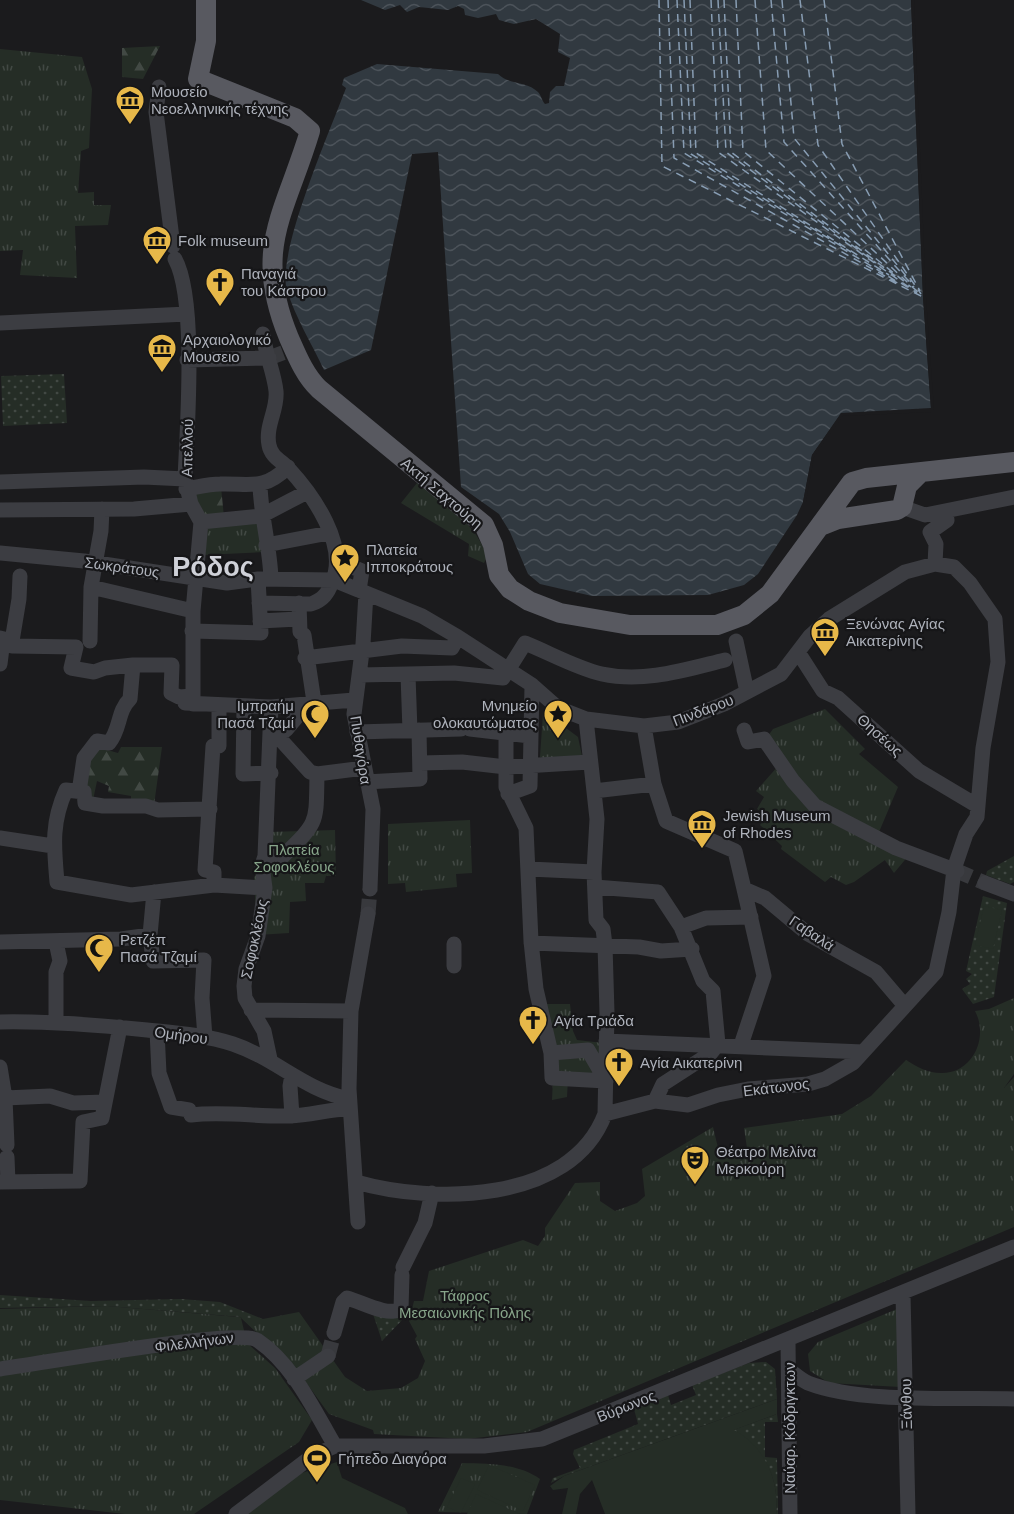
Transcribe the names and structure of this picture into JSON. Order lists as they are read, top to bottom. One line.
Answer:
{"streets":{"main road":["Ακτή Σαχτούρη"],"street":["Απελλού","Σωκράτους","Πινδάρου","Θησέως","Πυθαγόρα","Γαβαλά","Σοφοκλέους","Ομήρου","Εκάτωνος","Φιλελλήνων","Ξάνθου","Βύρωνος","Ναύαρ. Κόδριγκτων"]},"crossings":[["Σωκράτους","Πινδάρου"],["Σωκράτους","Πυθαγόρα"],["Πινδάρου","Θησέως"],["Πινδάρου","Εκάτωνος"],["Θησέως","Εκάτωνος"],["Γαβαλά","Εκάτωνος"],["Σοφοκλέους","Ομήρου"],["Φιλελλήνων","Βύρωνος"],["Ξάνθου","Βύρωνος"],["Βύρωνος","Ναύαρ. Κόδριγκτων"]],"districts":["Ρόδος"],"parks":["Πλατεία Σοφοκλέους","Τάφρος Μεσαιωνικής Πόλης"],"places":{"museum":["Μουσείο Νεοελληνικής τέχνης","Folk museum","Αρχαιολογικό Μουσειο","Ξενώνας Αγίας Αικατερίνης","Jewish Museum of Rhodes"],"church":["Παναγιά του Κάστρου","Αγία Τριάδα","Αγία Αικατερίνη"],"place":["Πλατεία Ιπποκράτους","Μνημείο ολοκαυτώματος"],"mosque":["Ιμπραήμ Πασά Τζαμί","Ρετζέπ Πασά Τζαμί"],"theatre":["Θέατρο Μελίνα Μερκούρη"],"sports":["Γήπεδο Διαγόρα"]}}
